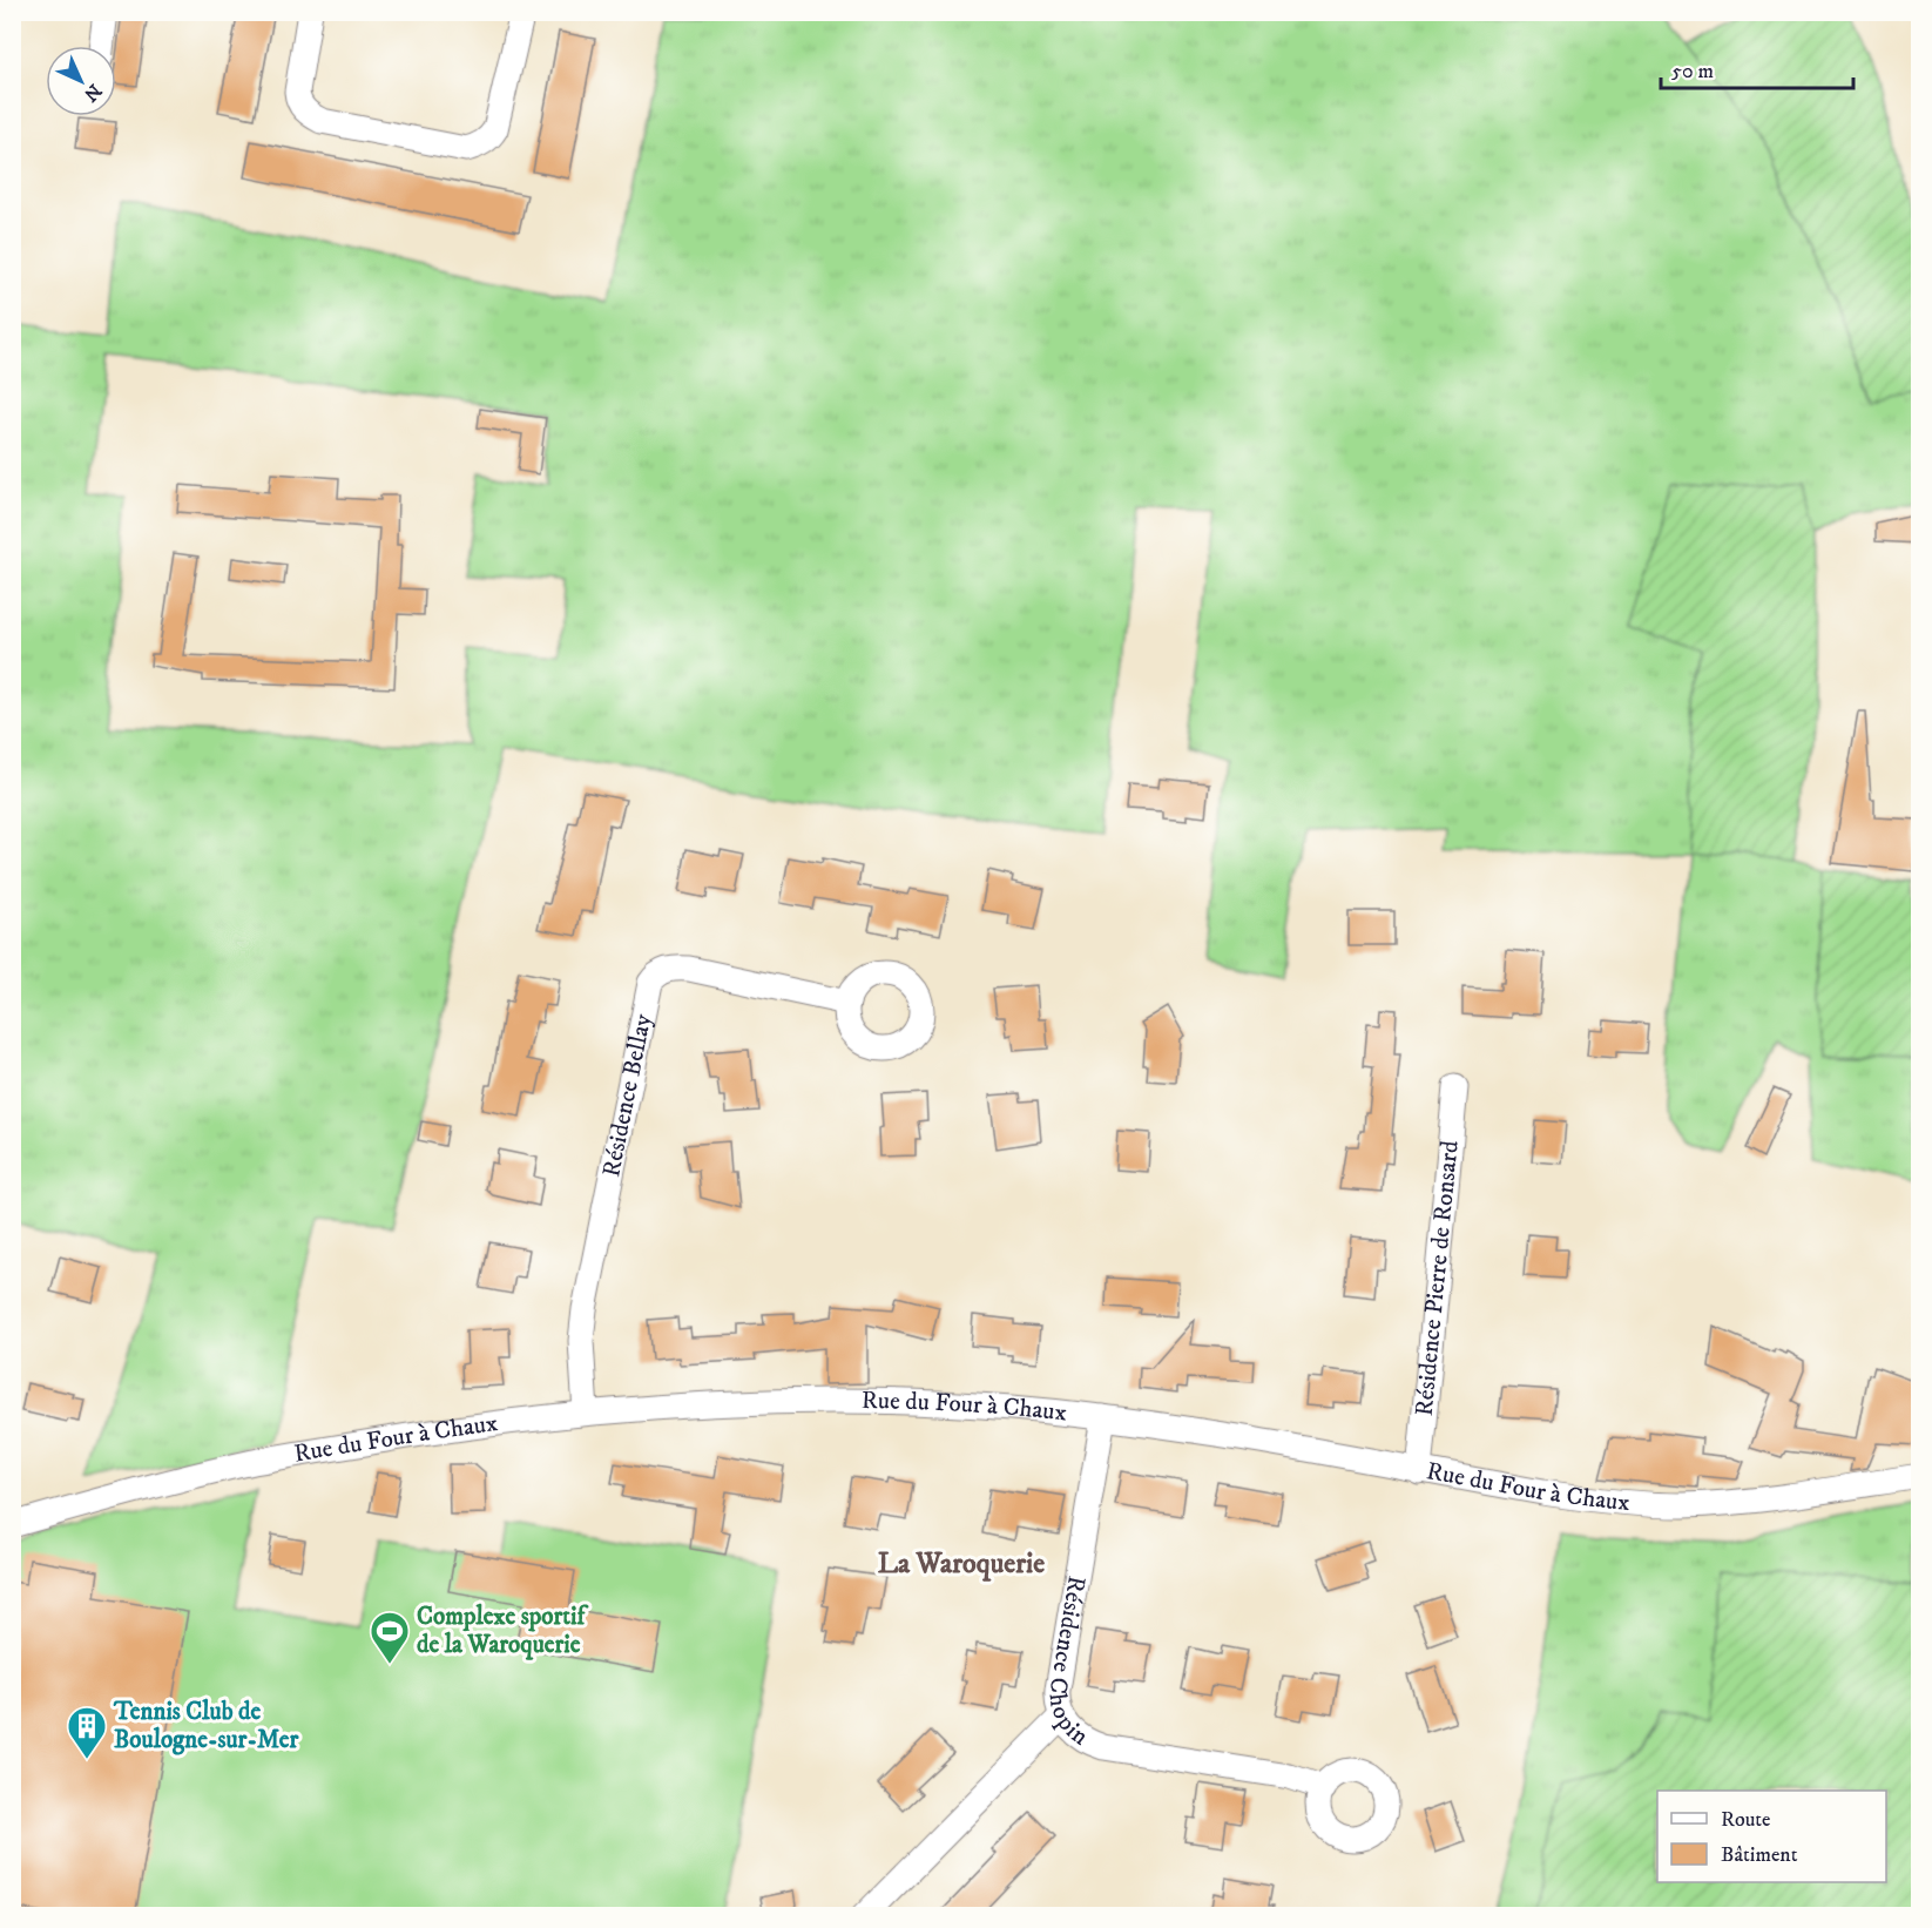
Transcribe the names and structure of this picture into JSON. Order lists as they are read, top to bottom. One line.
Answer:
{"streets":{"street":["Résidence Bellay","Résidence Pierre de Ronsard","Rue du Four à Chaux","Résidence Chopin"]},"crossings":[["Résidence Bellay","Rue du Four à Chaux"],["Résidence Pierre de Ronsard","Rue du Four à Chaux"],["Rue du Four à Chaux","Résidence Chopin"]],"districts":["La Waroquerie"],"places":{"sports":["Complexe sportif de la Waroquerie"],"building":["Tennis Club de Boulogne-sur-Mer"]},"legend":["Route","Bâtiment"],"scale_bar":"50 m","north":"bottom right"}
